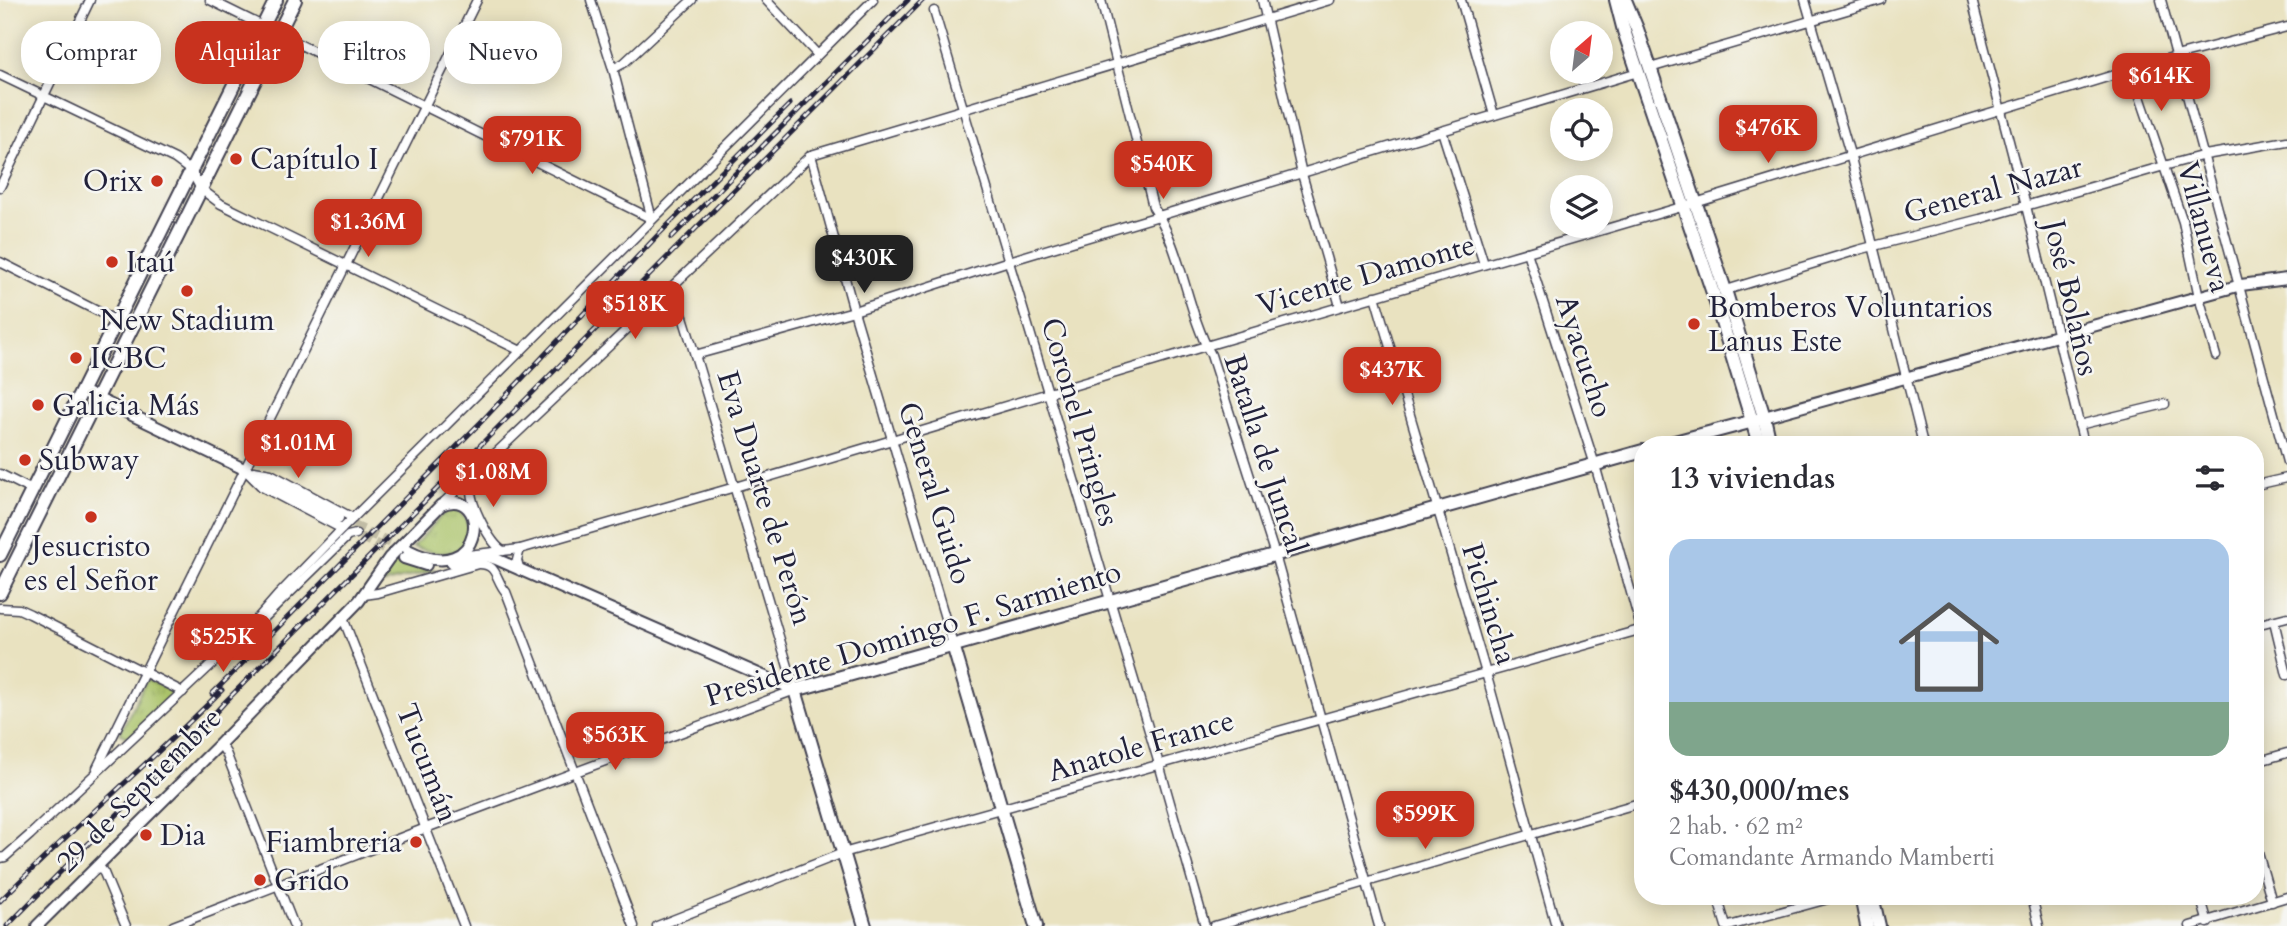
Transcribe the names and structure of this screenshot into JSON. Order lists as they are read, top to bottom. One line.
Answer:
{"streets":{"main road":["General Guido","Eva Duarte de Perón","Presidente Domingo F. Sarmiento"],"street":["General Nazar","Villanueva","Vicente Damonte","José Bolaños","Ayacucho","Coronel Pringles","Batalla de Juncal","Pichincha","Anatole France","Tucumán","29 de Septiembre"]},"crossings":[["General Nazar","Villanueva"],["General Nazar","José Bolaños"],["Villanueva","Vicente Damonte"],["Vicente Damonte","José Bolaños"],["Vicente Damonte","Ayacucho"],["Vicente Damonte","Coronel Pringles"],["Vicente Damonte","Batalla de Juncal"],["Vicente Damonte","General Guido"],["Vicente Damonte","Eva Duarte de Perón"],["Vicente Damonte","Pichincha"],["Vicente Damonte","29 de Septiembre"],["Ayacucho","Presidente Domingo F. Sarmiento"],["Coronel Pringles","Presidente Domingo F. Sarmiento"],["Coronel Pringles","Anatole France"],["Batalla de Juncal","Presidente Domingo F. Sarmiento"],["Batalla de Juncal","Anatole France"],["General Guido","Presidente Domingo F. Sarmiento"],["General Guido","Anatole France"],["General Guido","29 de Septiembre"],["Eva Duarte de Perón","Presidente Domingo F. Sarmiento"],["Eva Duarte de Perón","Anatole France"],["Eva Duarte de Perón","29 de Septiembre"],["Pichincha","Presidente Domingo F. Sarmiento"],["Pichincha","Anatole France"],["Presidente Domingo F. Sarmiento","Tucumán"],["Tucumán","29 de Septiembre"]],"places":["Capítulo I","Orix","Itaú","New Stadium","Bomberos Voluntarios Lanus Este","ICBC","Galicia Más","Subway","Jesucristo es el Señor","Dia","Fiambreria","Grido"],"north":"top right","page":{"chip":["Comprar","Alquilar","Filtros","Nuevo"],"price":["$614K","$476K","$791K","$540K","$1.36M","$430K","$518K","$437K","$1.01M","$1.08M","$525K","$563K","$599K"],"heading":"13 viviendas","list":[{"name":"$430,000/mes","note":"2 hab. · 62 m² · Comandante Armando Mamberti"}]}}
